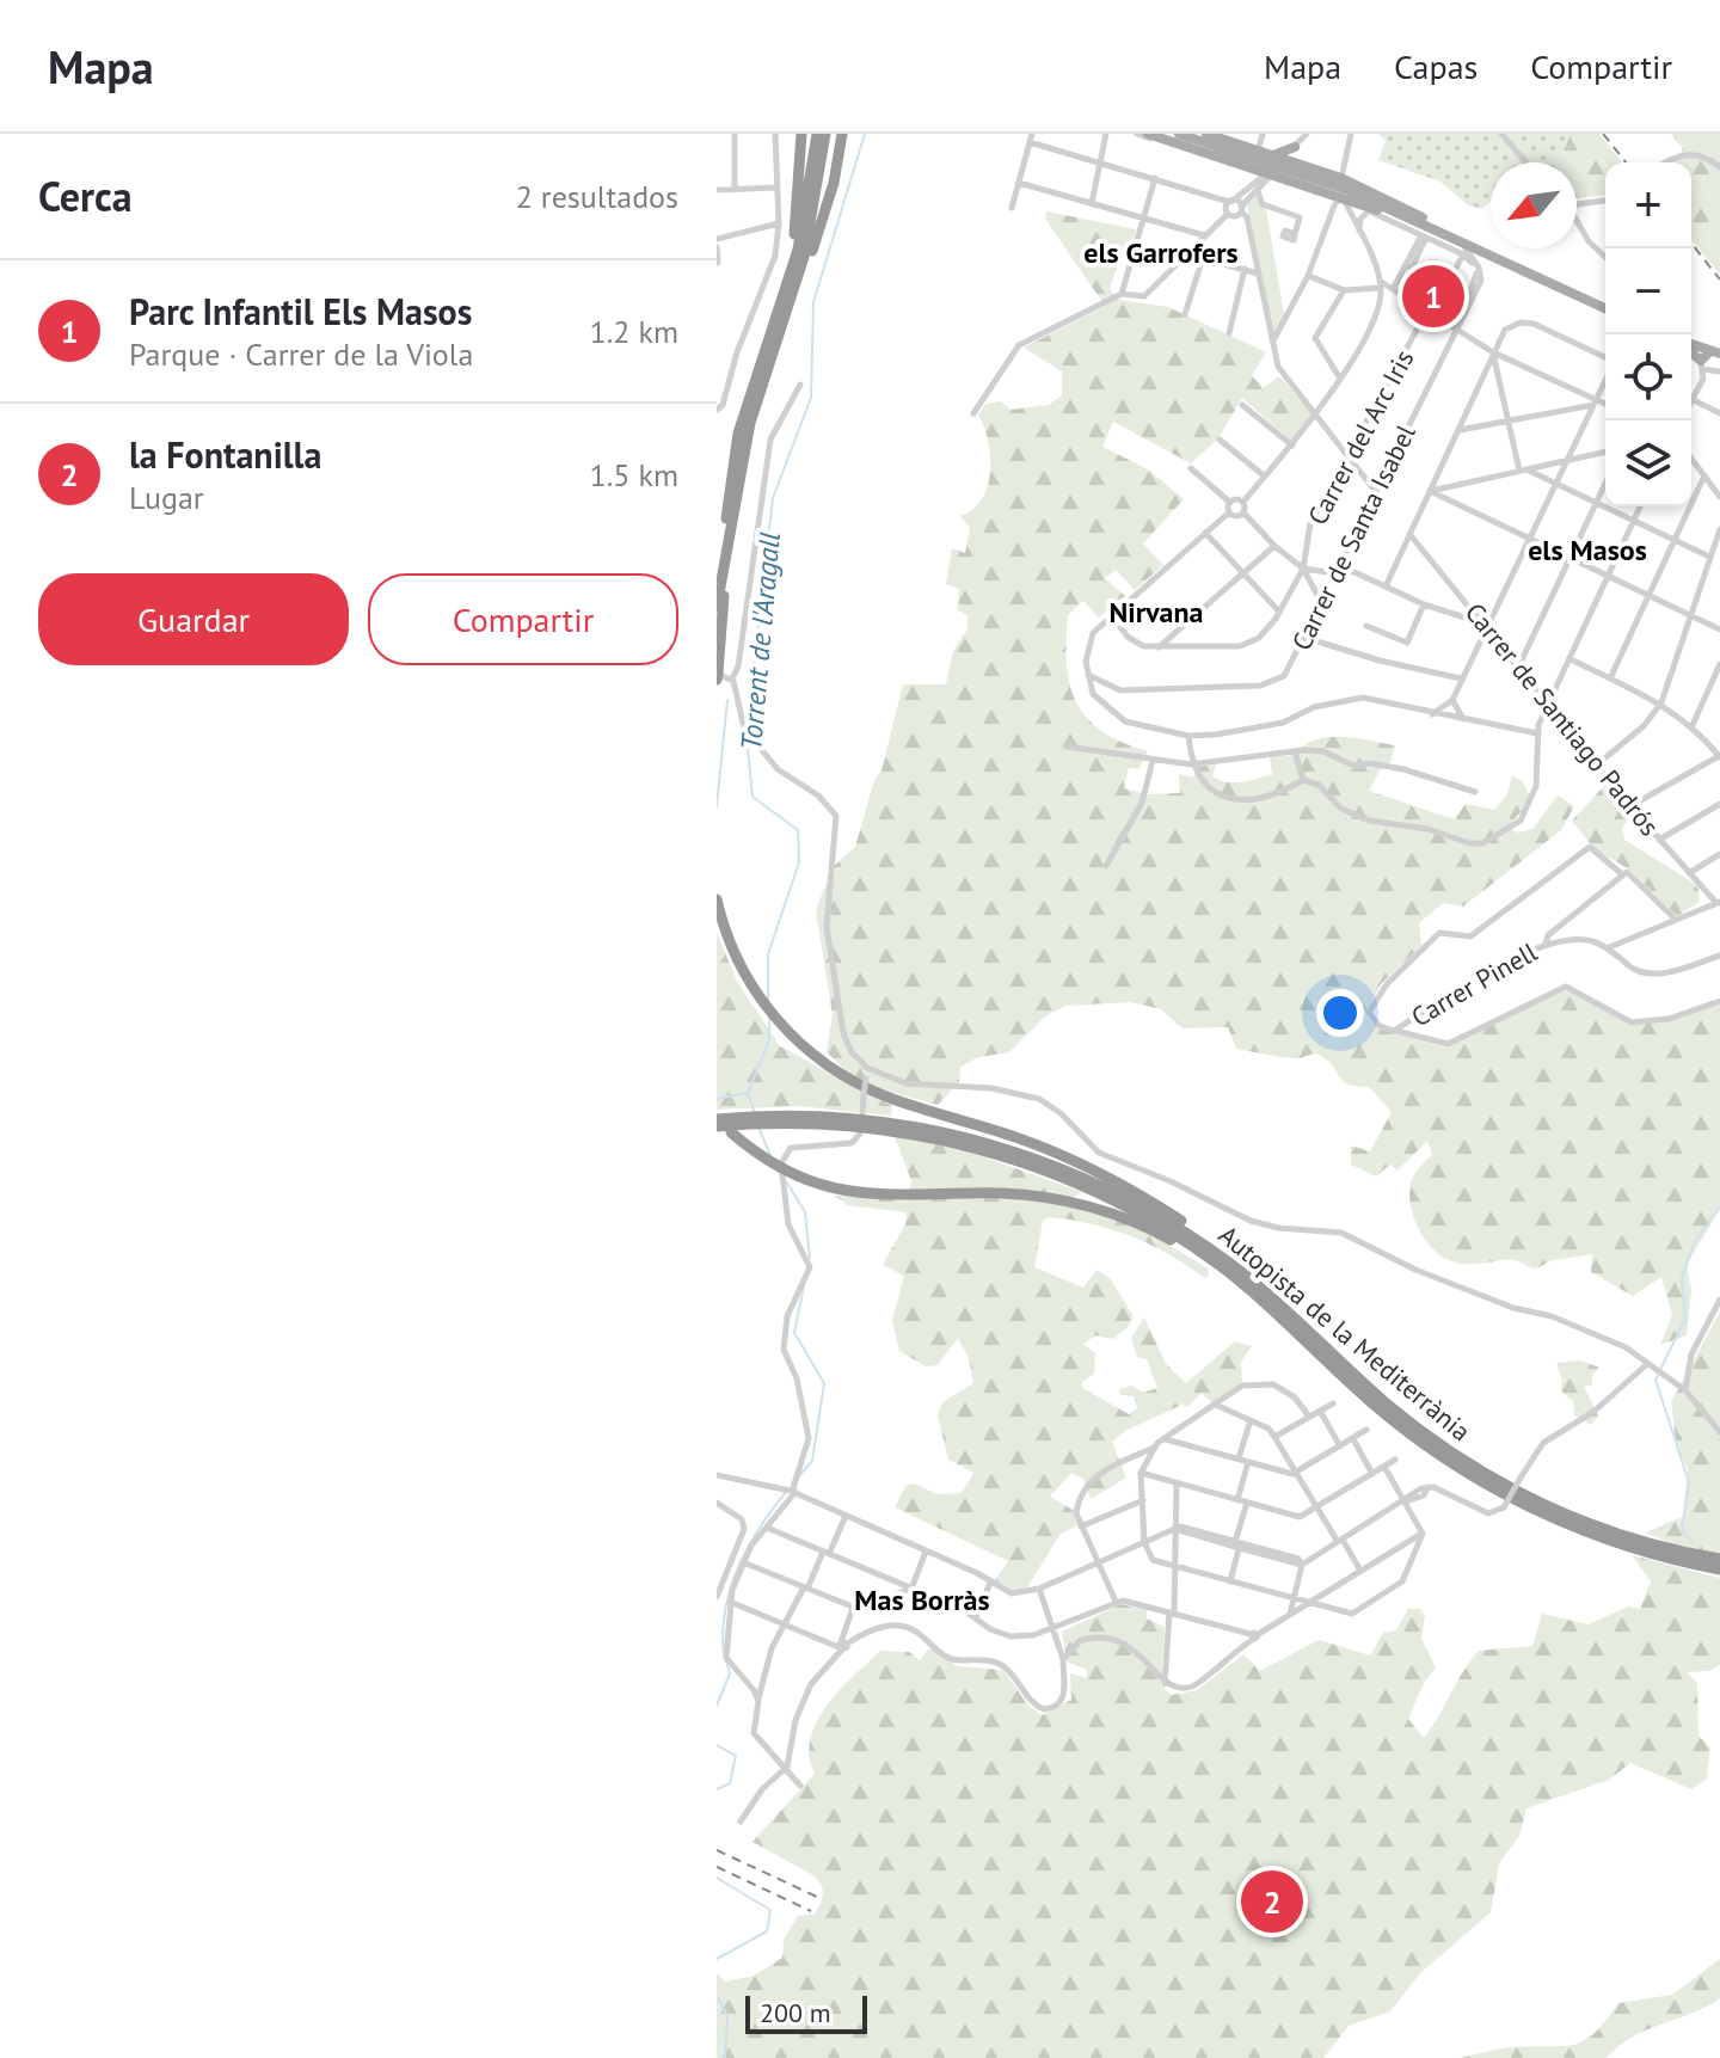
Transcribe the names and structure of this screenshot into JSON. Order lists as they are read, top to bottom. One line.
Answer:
{"streets":{"highway":["Autopista de la Mediterrània"],"street":["Carrer del Arc Iris","Carrer de Santa Isabel","Carrer de Santiago Padrós","Carrer Pinell"]},"districts":["els Garrofers","els Masos","Nirvana","Mas Borràs"],"water":["Torrent de l'Aragall"],"scale_bar":"200 m","north":"bottom left","page":{"header":"Mapa","nav":["Mapa","Capas","Compartir"],"heading":["Cerca","2 resultados"],"map_buttons":["+","−"],"list":[{"mark":"1","name":"Parc Infantil Els Masos","note":"Parque · Carrer de la Viola","value":"1.2 km"},{"mark":"2","name":"la Fontanilla","note":"Lugar","value":"1.5 km"}],"pins":["1","2"],"buttons":["Guardar","Compartir"],"scale":"200 m"}}
